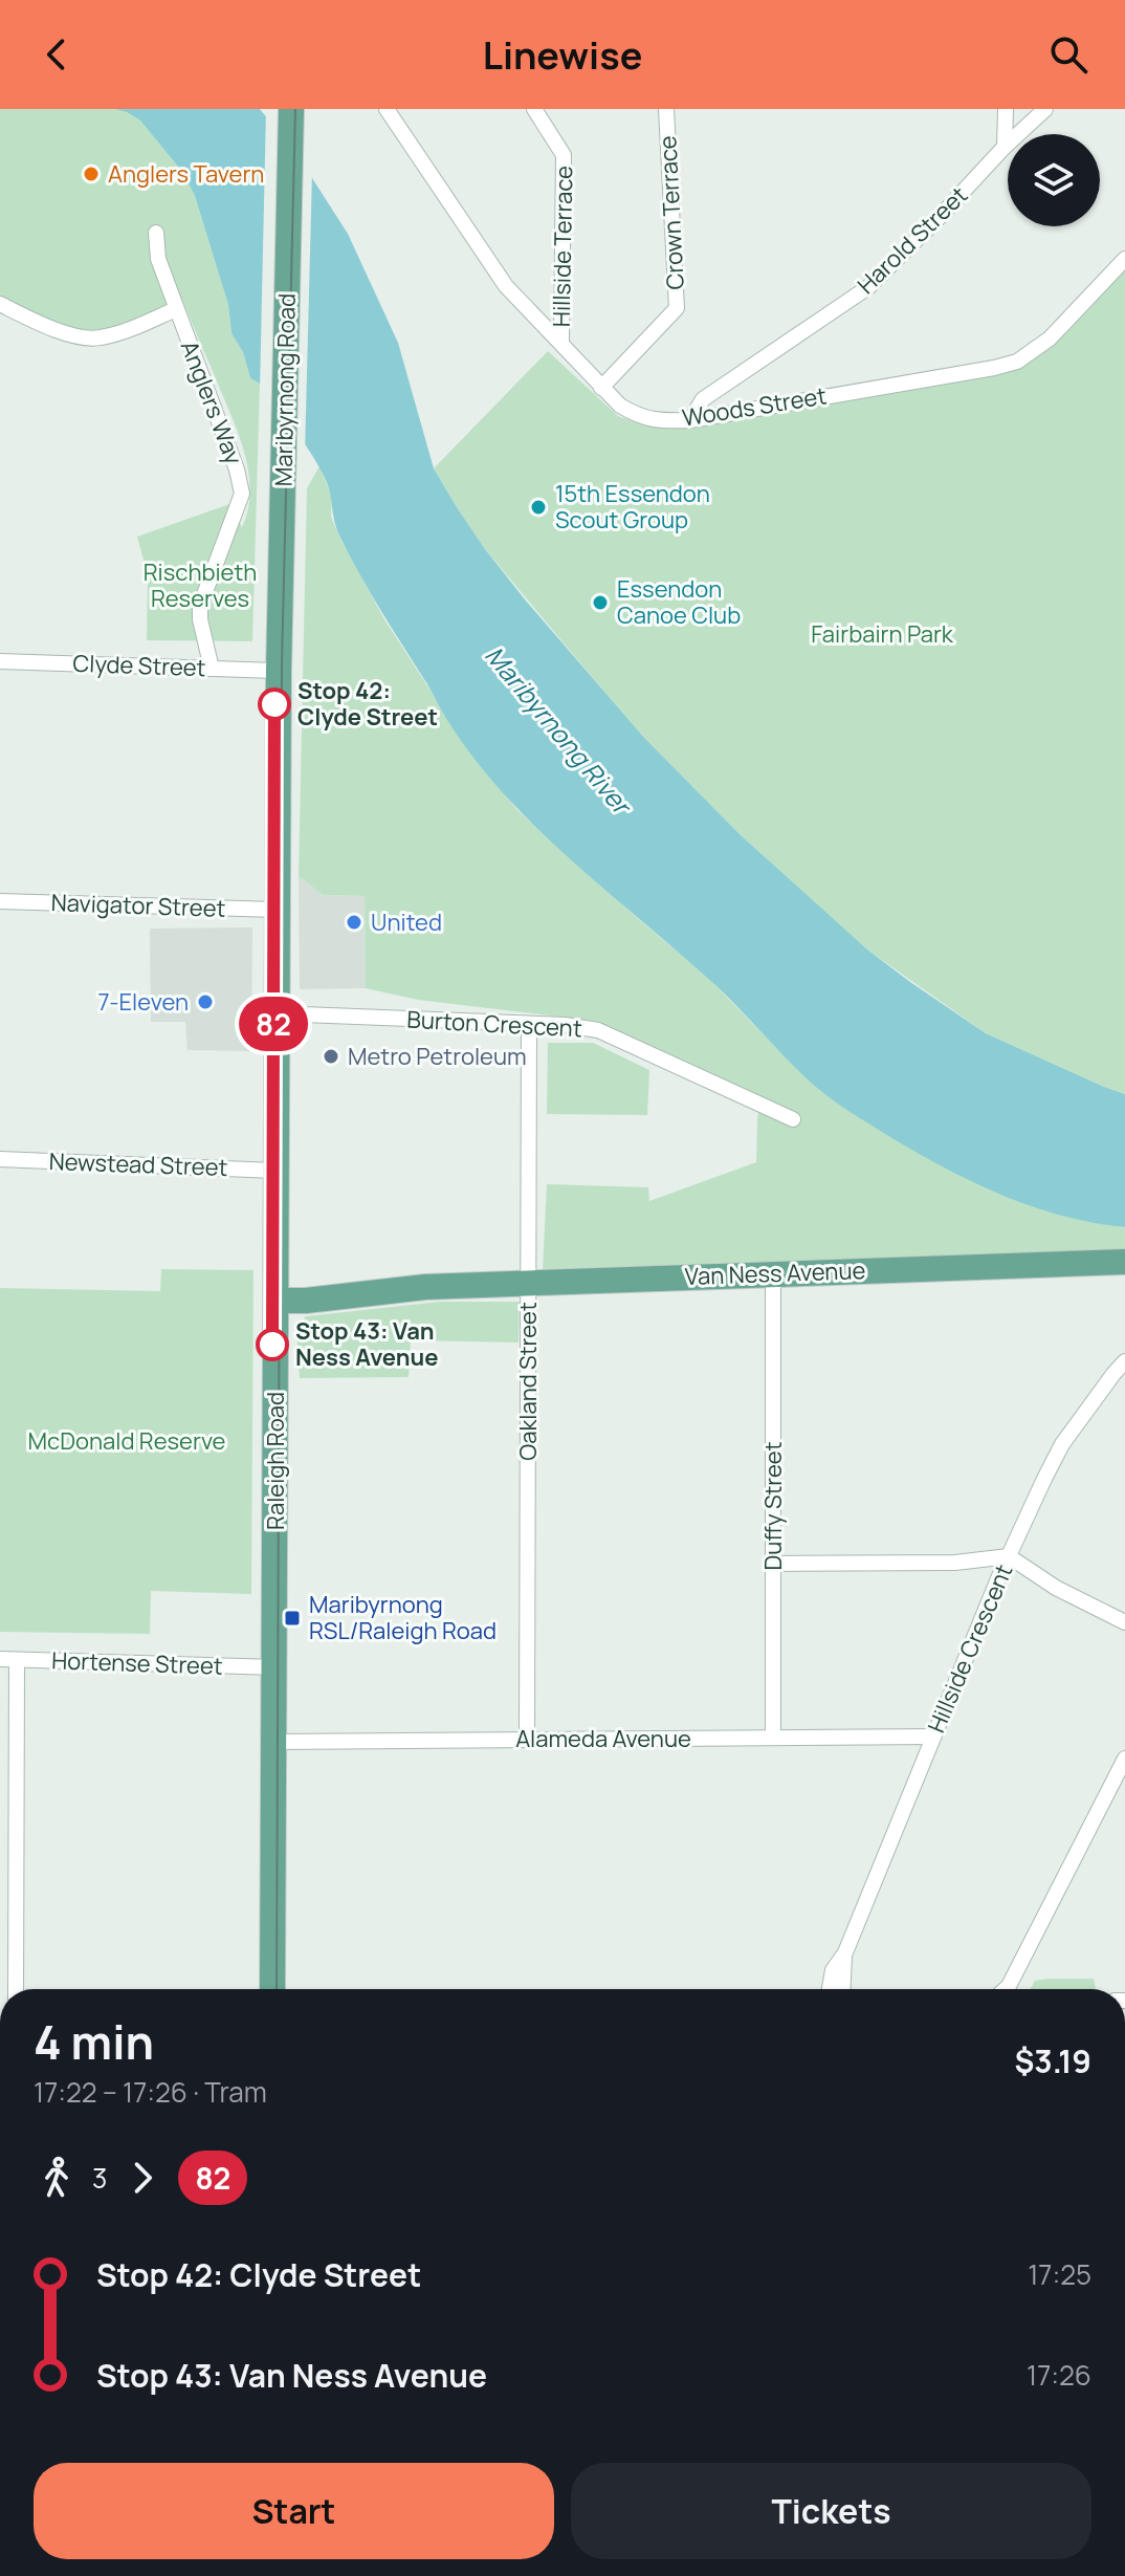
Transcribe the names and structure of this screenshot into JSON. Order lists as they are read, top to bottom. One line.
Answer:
{"streets":{"main road":["Maribyrnong Road","Van Ness Avenue","Raleigh Road"],"street":["Crown Terrace","Harold Street","Hillside Terrace","Anglers Way","Woods Street","Clyde Street","Navigator Street","Burton Crescent","Newstead Street","Oakland Street","Duffy Street","Hillside Crescent","Hortense Street","Alameda Avenue"]},"crossings":[["Crown Terrace","Woods Street"],["Harold Street","Woods Street"],["Hillside Terrace","Woods Street"],["Maribyrnong Road","Clyde Street"],["Maribyrnong Road","Raleigh Road"],["Anglers Way","Clyde Street"],["Clyde Street","Raleigh Road"],["Navigator Street","Raleigh Road"],["Burton Crescent","Oakland Street"],["Burton Crescent","Raleigh Road"],["Newstead Street","Raleigh Road"],["Van Ness Avenue","Oakland Street"],["Van Ness Avenue","Raleigh Road"],["Van Ness Avenue","Duffy Street"],["Oakland Street","Alameda Avenue"],["Raleigh Road","Hortense Street"],["Raleigh Road","Alameda Avenue"],["Duffy Street","Alameda Avenue"],["Hillside Crescent","Alameda Avenue"]],"water":["Maribyrnong River"],"parks":["Rischbieth Reserves","Fairbairn Park","McDonald Reserve"],"places":{"other":["Anglers Tavern","15th Essendon Scout Group","Essendon Canoe Club","Stop 42: Clyde Street","United","7-Eleven","Metro Petroleum","Stop 43: Van Ness Avenue"],"transit":["Maribyrnong RSL/Raleigh Road"]},"lines":["tram line 82"],"page":{"header":"Linewise","on_map":"82","heading":["4 min","17:22 – 17:26 · Tram","$3.19"],"legs":["3","82"],"list":[{"name":"Stop 42: Clyde Street","value":"17:25"},{"name":"Stop 43: Van Ness Avenue","value":"17:26"}],"buttons":["Start","Tickets"]}}
